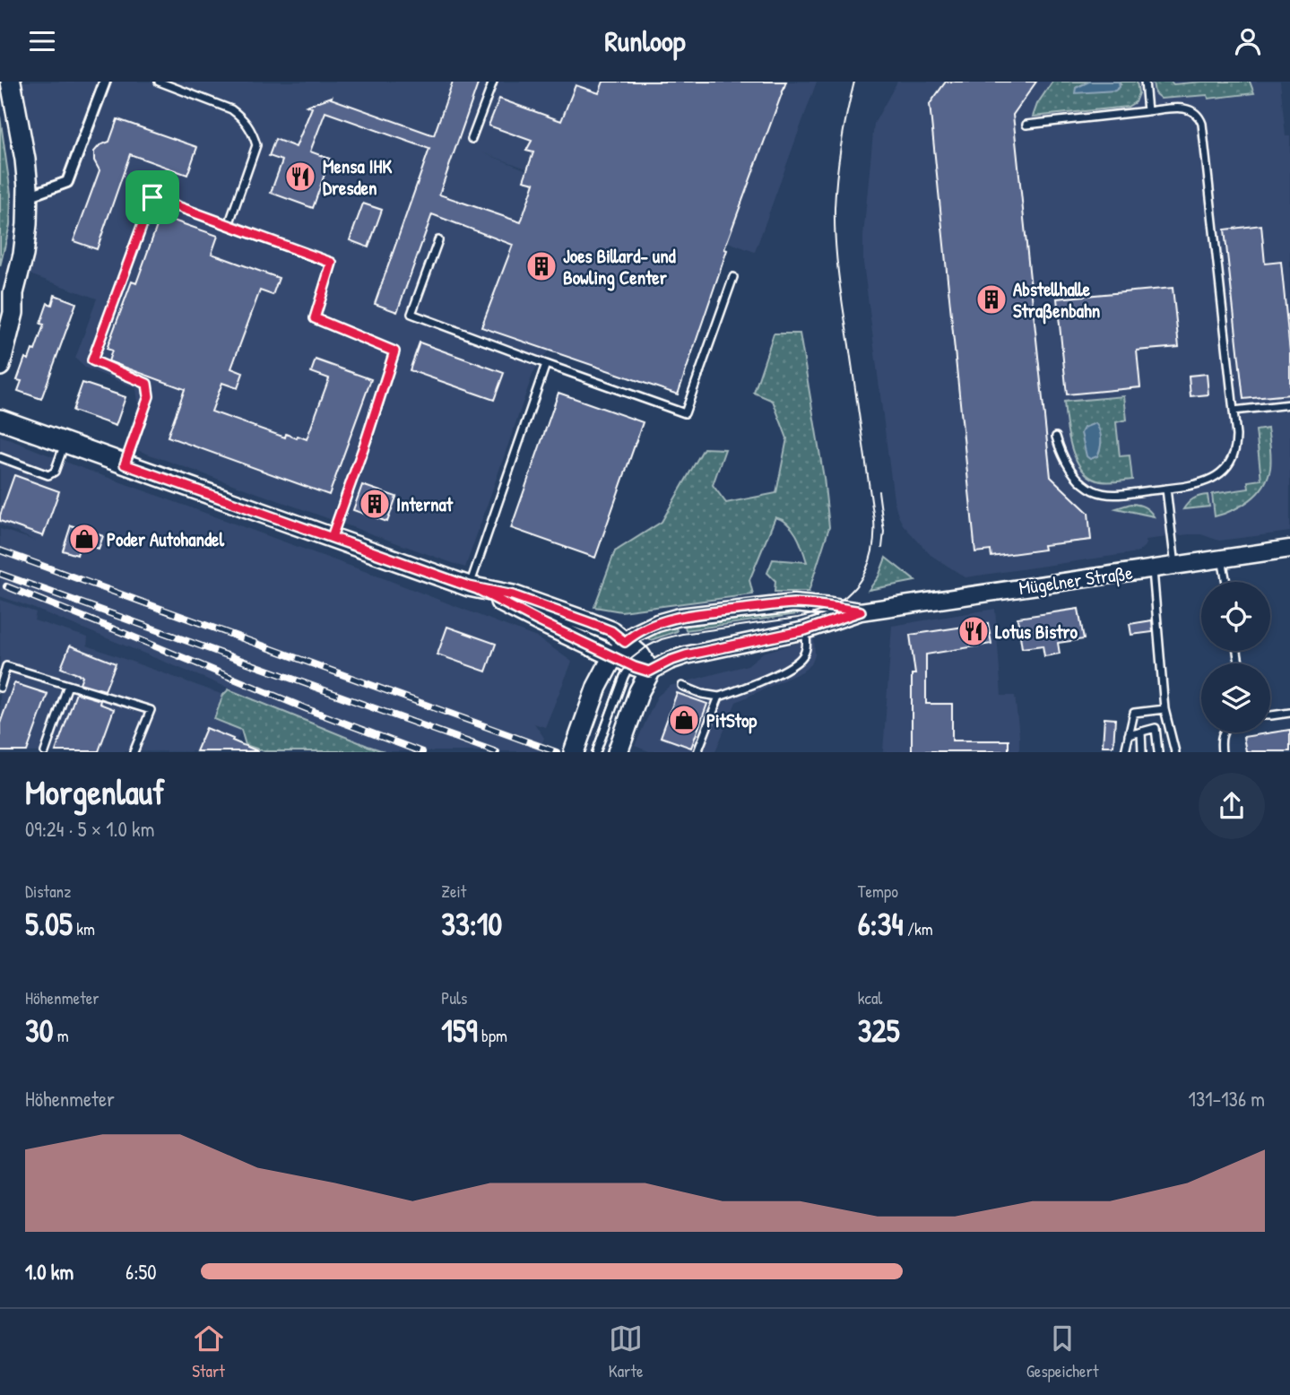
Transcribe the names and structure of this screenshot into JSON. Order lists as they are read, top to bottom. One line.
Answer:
{"streets":{"street":["Mügelner Straße"]},"places":{"restaurant":["Mensa IHK Dresden","Lotus Bistro"],"building":["Joes Billard- und Bowling Center","Abstellhalle Straßenbahn","Internat"],"shop":["Poder Autohandel","PitStop"]},"page":{"header":"Runloop","heading":["Morgenlauf","09:24 · 5 × 1.0 km"],"stats":[["Distanz","5.05 km"],["Zeit","33:10"],["Tempo","6:34 /km"],["Höhenmeter","30 m"],["Puls","159 bpm"],["kcal","325"]],"chart":["Höhenmeter","131–136 m"],"list":[{"name":"1.0 km","note":"6:50"}],"tabs":["Start","Karte","Gespeichert"]}}
